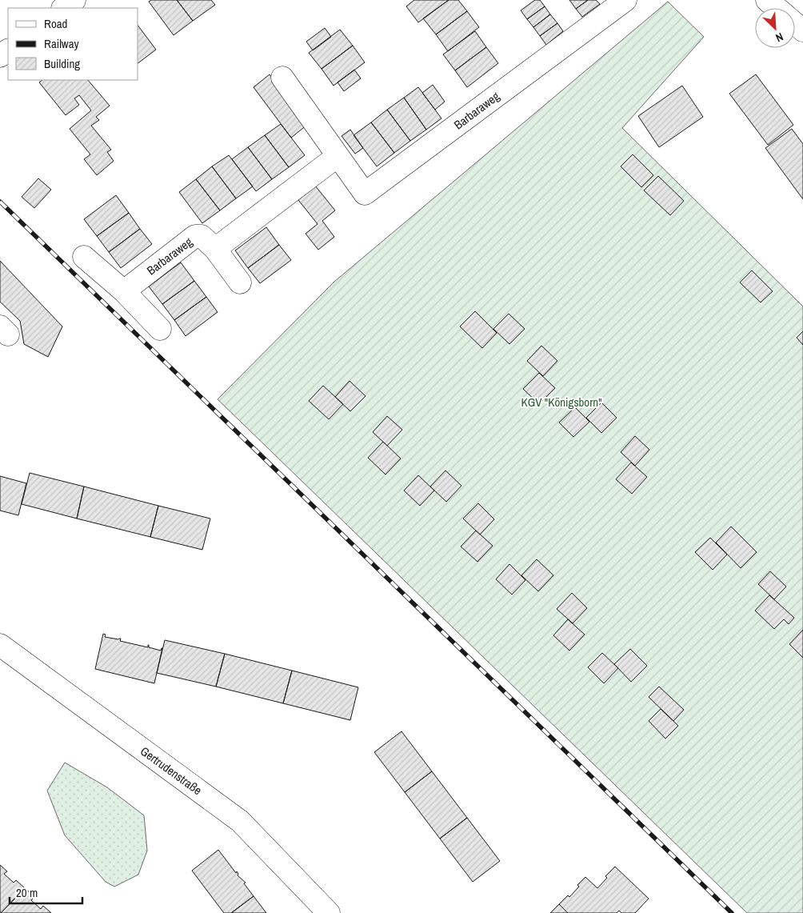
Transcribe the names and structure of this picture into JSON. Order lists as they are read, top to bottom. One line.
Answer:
{"streets":{"street":["Barbaraweg","Gertrudenstraße"]},"parks":["KGV \"Königsborn\""],"legend":["Road","Railway","Building"],"scale_bar":"20 m","north":"bottom right"}
